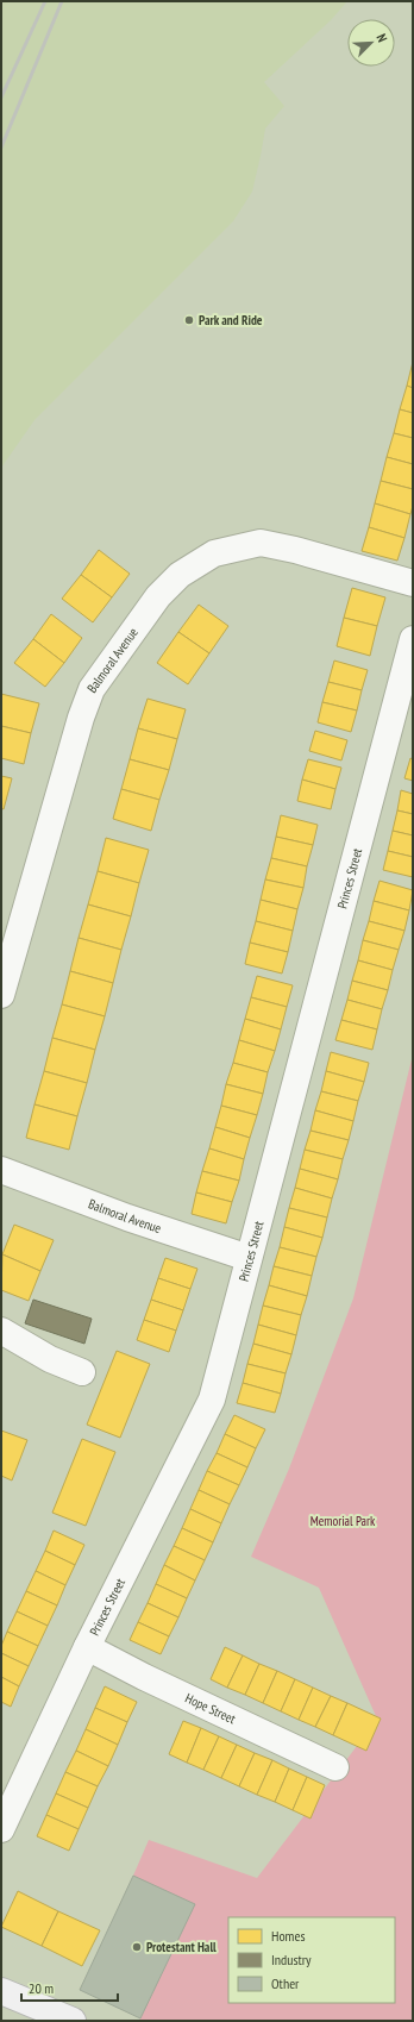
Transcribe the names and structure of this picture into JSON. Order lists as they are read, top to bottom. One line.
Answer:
{"streets":{"street":["Balmoral Avenue","Princes Street","Hope Street"]},"crossings":[["Balmoral Avenue","Princes Street"],["Princes Street","Hope Street"]],"parks":["Memorial Park"],"places":["Park and Ride","Protestant Hall"],"legend":["Homes","Industry","Other"],"scale_bar":"20 m","north":"top right"}
